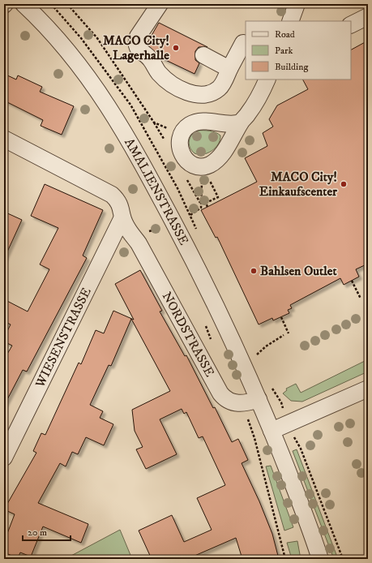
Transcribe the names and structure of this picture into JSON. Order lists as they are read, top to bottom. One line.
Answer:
{"streets":{"street":["AMALIENSTRASSE","NORDSTRASSE","WIESENSTRASSE"]},"crossings":[["AMALIENSTRASSE","NORDSTRASSE"],["NORDSTRASSE","WIESENSTRASSE"]],"places":["MACO City! Lagerhalle","MACO City! Einkaufscenter","Bahlsen Outlet"],"legend":["Road","Park","Building"],"scale_bar":"20 m"}
